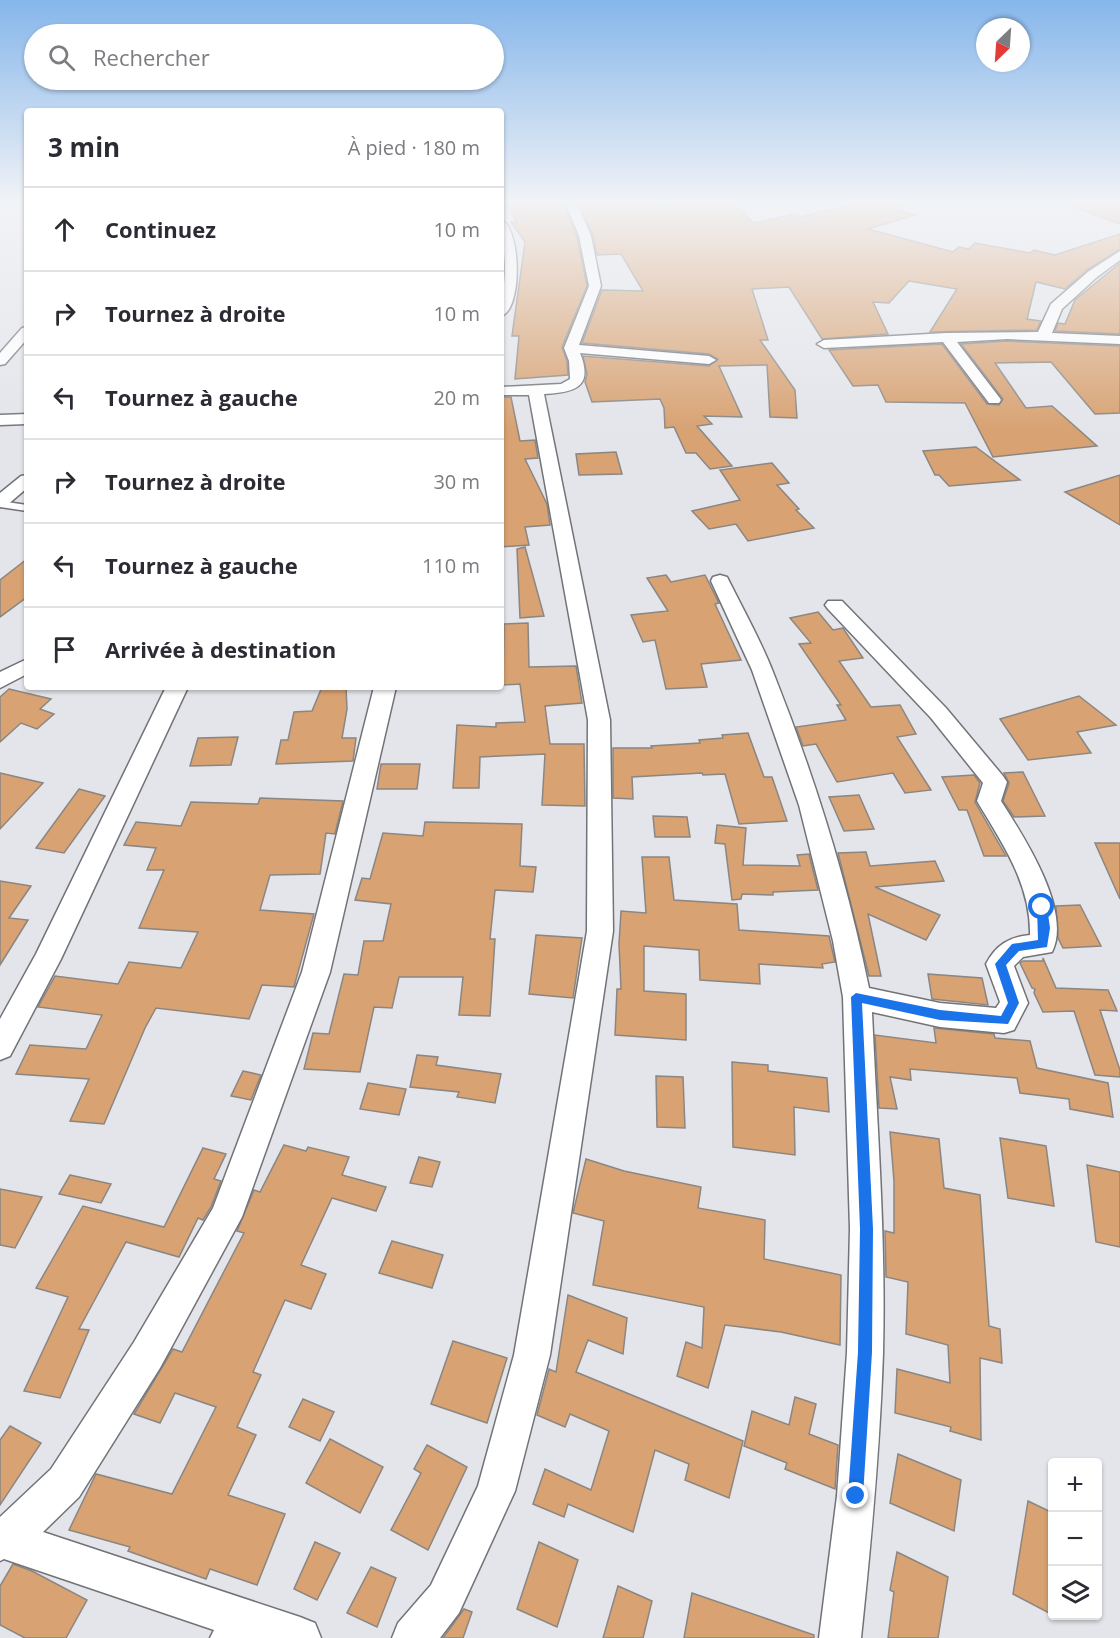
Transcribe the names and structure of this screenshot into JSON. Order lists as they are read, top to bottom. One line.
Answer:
{"north":"bottom left","page":{"search":"Rechercher","heading":["3 min","À pied · 180 m"],"list":[["Continuez","10 m"],["Tournez à droite","10 m"],["Tournez à gauche","20 m"],["Tournez à droite","30 m"],["Tournez à gauche","110 m"],"Arrivée à destination"],"map_buttons":["+","−"]}}
